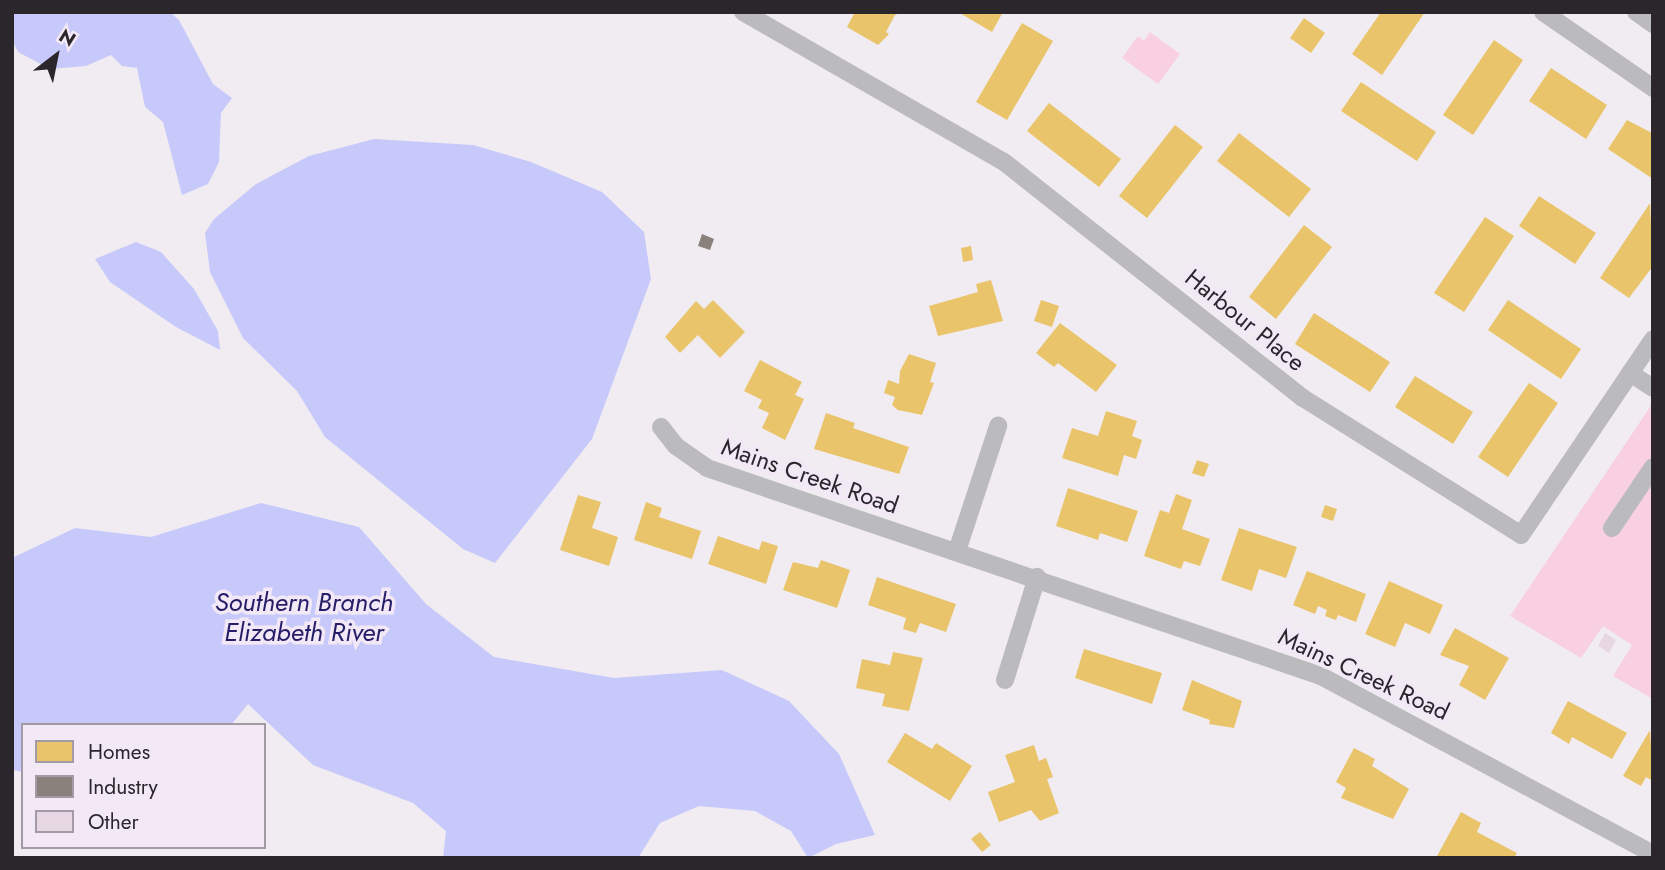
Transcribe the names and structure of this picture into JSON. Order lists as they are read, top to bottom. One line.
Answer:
{"streets":{"street":["Harbour Place","Mains Creek Road"]},"water":["Southern Branch Elizabeth River"],"legend":["Homes","Industry","Other"],"north":"top right"}
